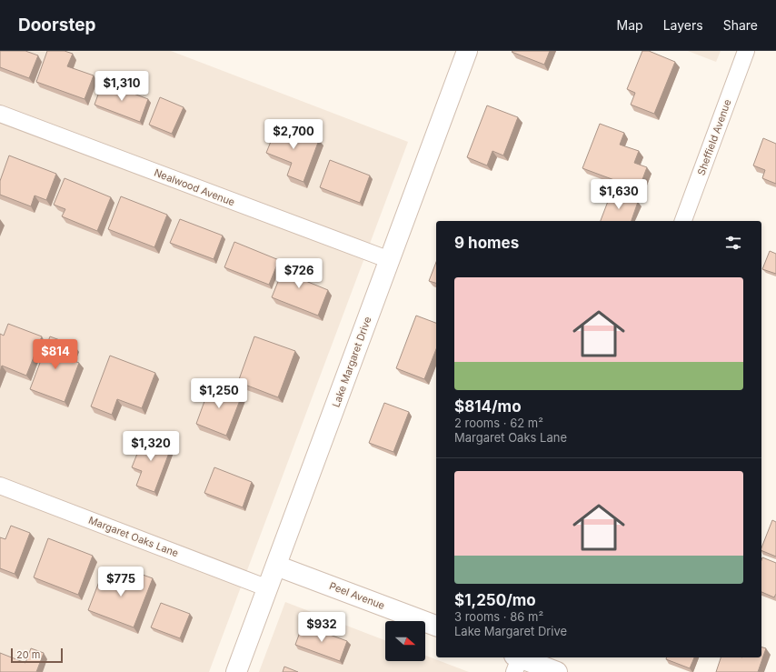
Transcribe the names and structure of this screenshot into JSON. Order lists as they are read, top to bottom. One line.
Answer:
{"streets":{"street":["Sheffield Avenue","Nealwood Avenue","Lake Margaret Drive","Margaret Oaks Lane","Peel Avenue"]},"crossings":[["Nealwood Avenue","Lake Margaret Drive"],["Lake Margaret Drive","Margaret Oaks Lane"],["Lake Margaret Drive","Peel Avenue"]],"scale_bar":"20 m","north":"right","page":{"header":"Doorstep","nav":["Map","Layers","Share"],"price":["$1,310","$2,700","$1,630","$726","$814","$1,250","$1,320","$775","$932"],"heading":"9 homes","list":[{"name":"$814/mo","note":"2 rooms · 62 m² · Margaret Oaks Lane"},{"name":"$1,250/mo","note":"3 rooms · 86 m² · Lake Margaret Drive"}],"scale":"20 m"}}
